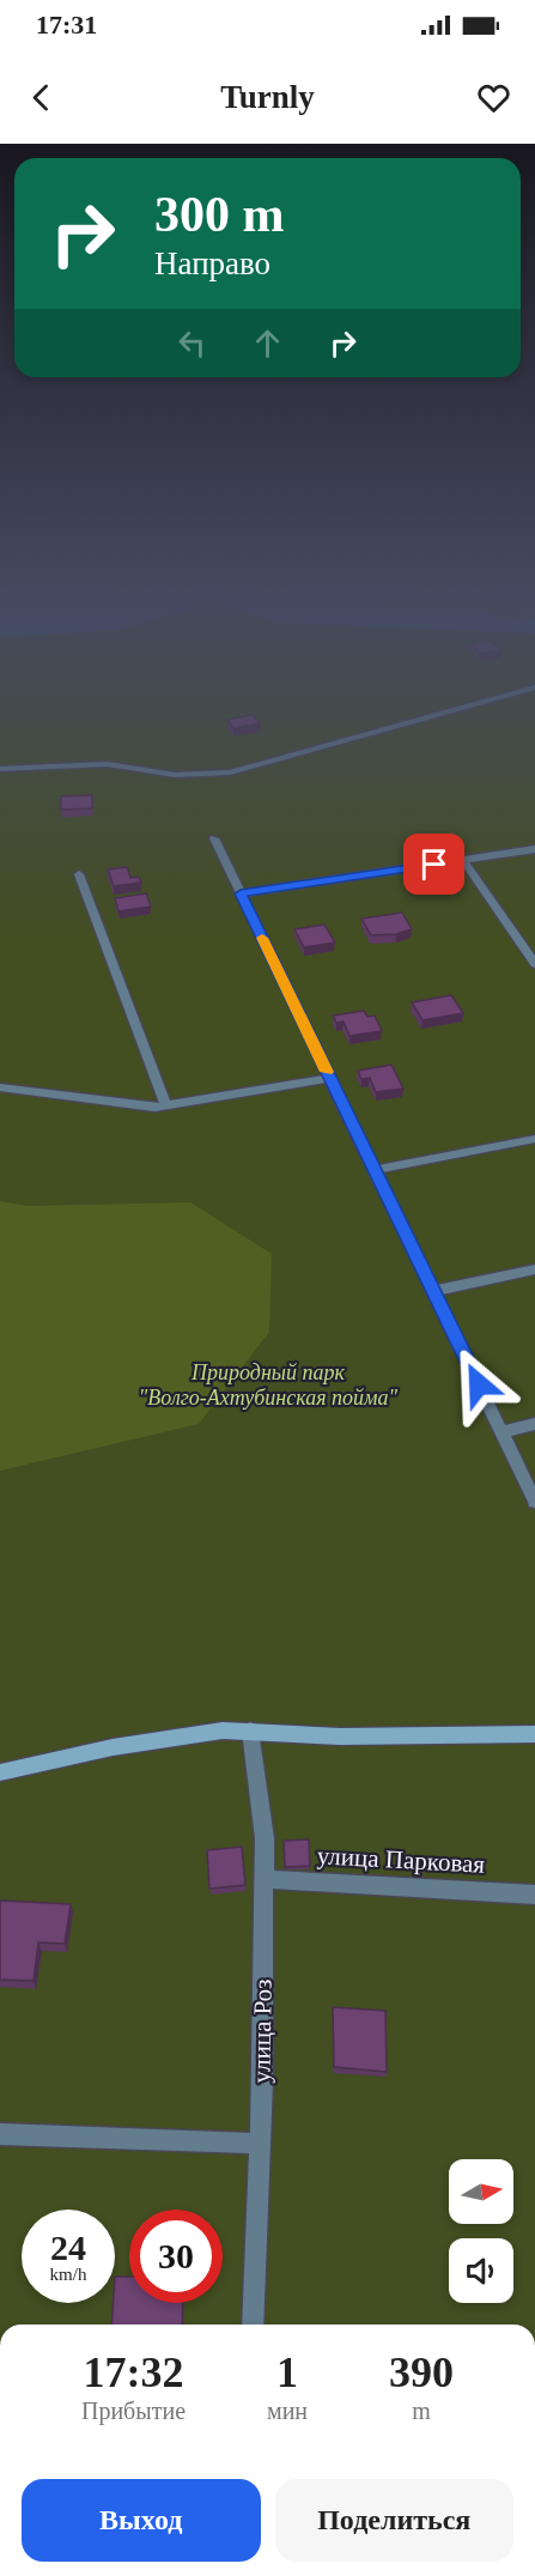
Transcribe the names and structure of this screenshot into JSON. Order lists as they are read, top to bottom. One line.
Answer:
{"streets":{"street":["улица Парковая","улица Роз"]},"crossings":[["улица Парковая","улица Роз"]],"parks":["Природный парк \"Волго-Ахтубинская пойма\""],"north":"right","page":{"status":"17:31","header":"Turnly","turn":["300 m","Направо"],"speed":"24 km/h","limit":"30","eta":["17:32","Прибытие","1","мин","390","m"],"buttons":["Выход","Поделиться"]}}
